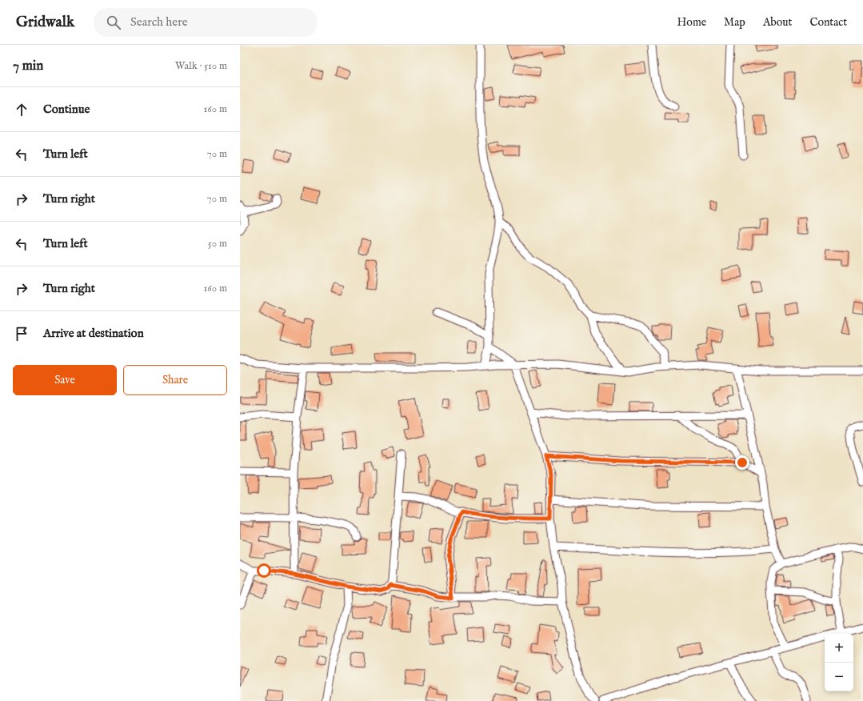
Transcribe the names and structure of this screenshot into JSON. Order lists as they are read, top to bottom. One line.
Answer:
{"page":{"header":"Gridwalk","search":"Search here","nav":["Home","Map","About","Contact"],"heading":["7 min","Walk · 510 m"],"list":[["Continue","160 m"],["Turn left","70 m"],["Turn right","70 m"],["Turn left","50 m"],["Turn right","160 m"],"Arrive at destination"],"buttons":["Save","Share"],"map_buttons":["+","−"]}}
